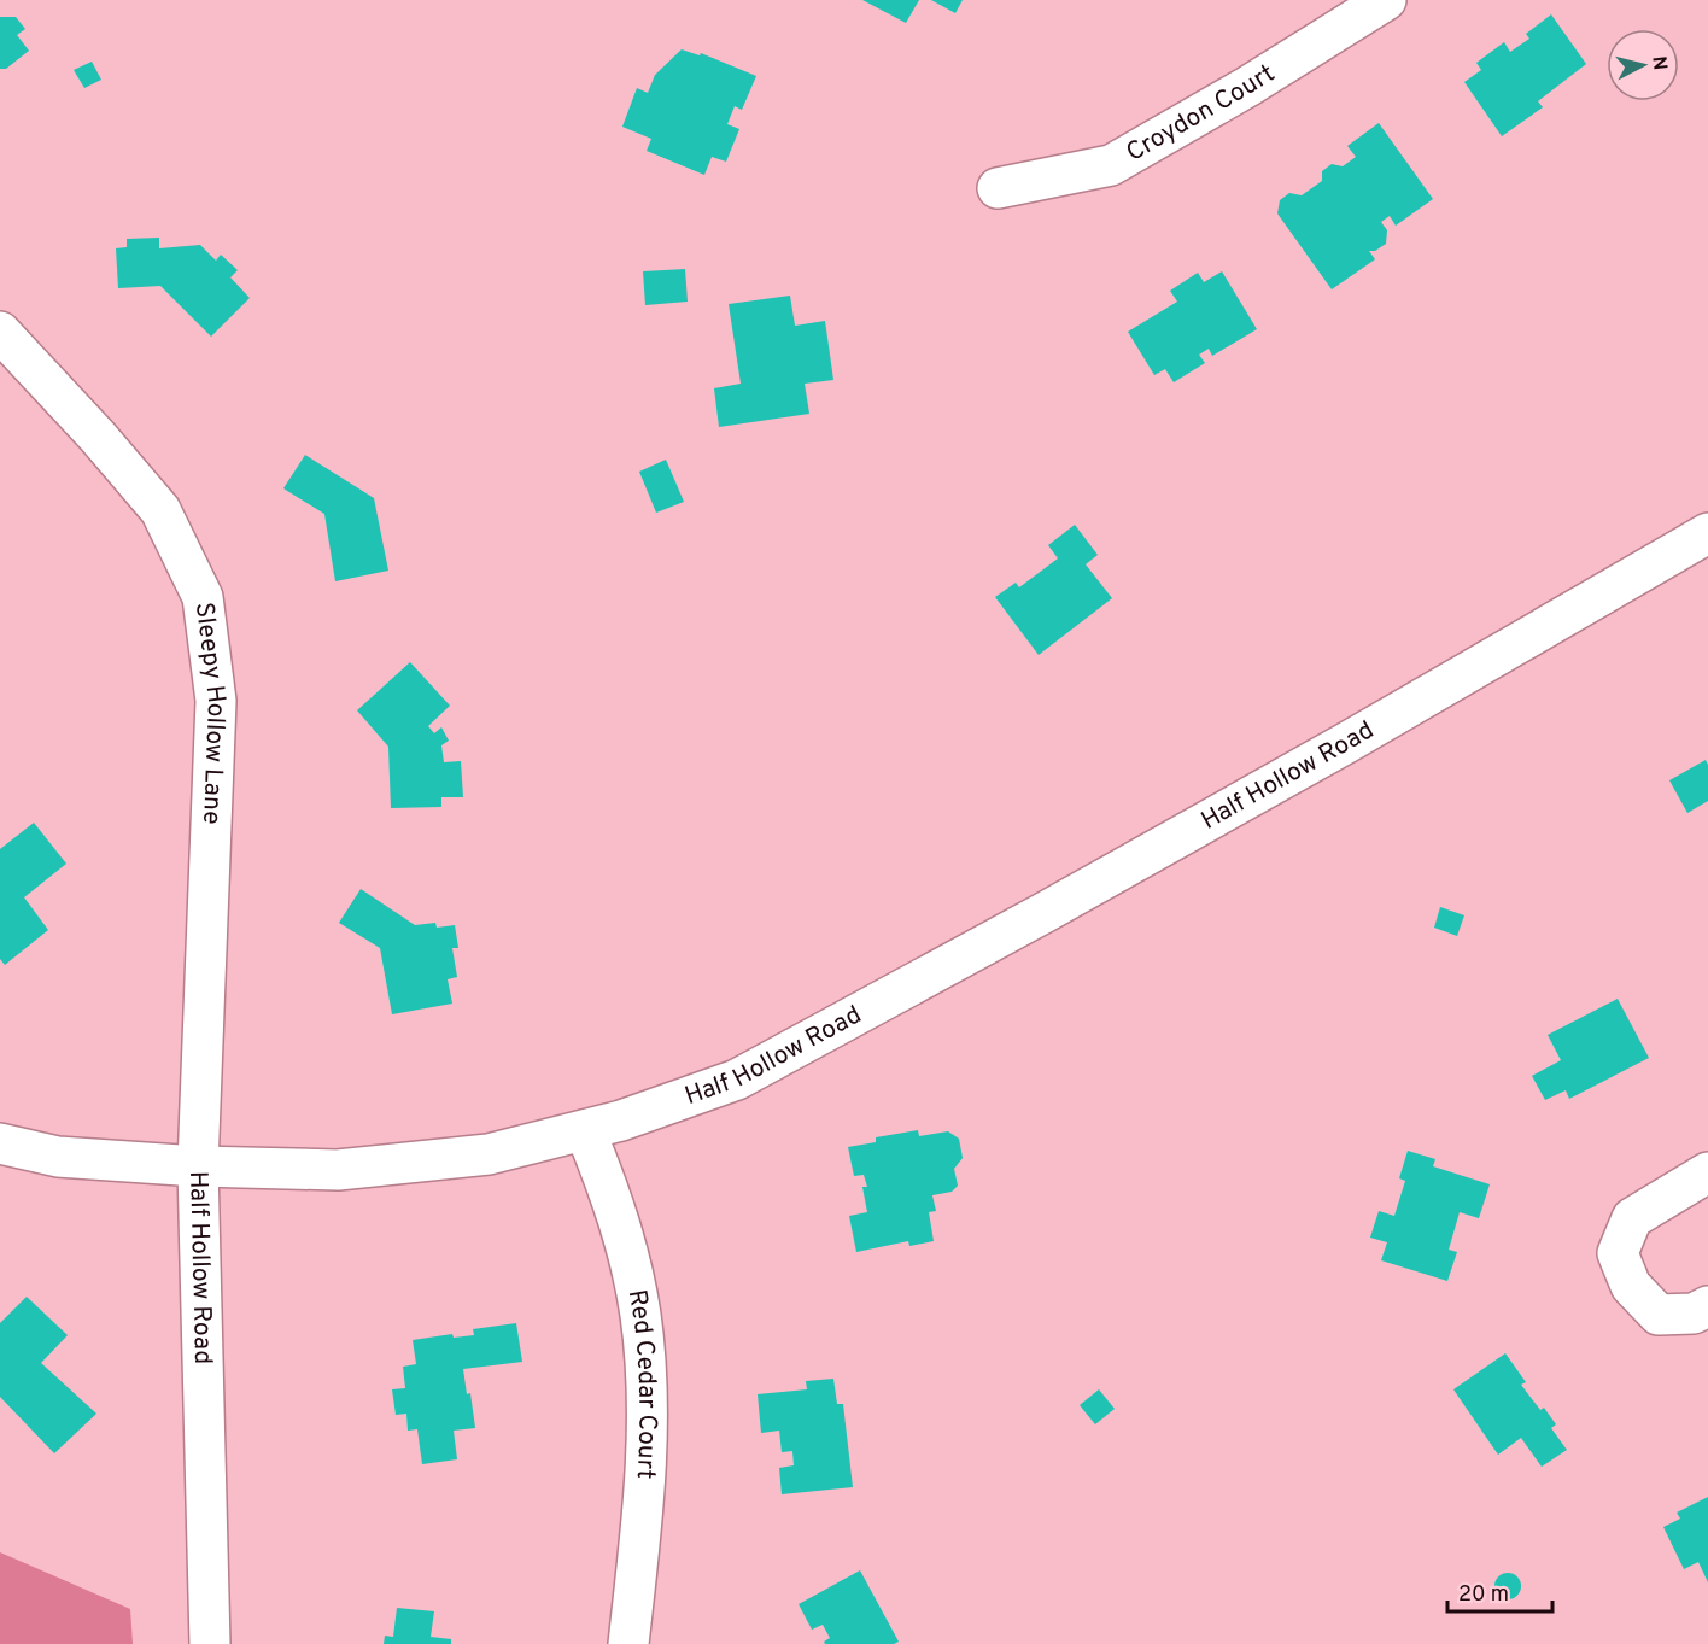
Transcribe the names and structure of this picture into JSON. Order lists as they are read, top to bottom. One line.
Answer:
{"streets":{"street":["Croydon Court","Sleepy Hollow Lane","Half Hollow Road","Red Cedar Court"]},"crossings":[["Sleepy Hollow Lane","Half Hollow Road"],["Half Hollow Road","Red Cedar Court"]],"scale_bar":"20 m","north":"right"}
